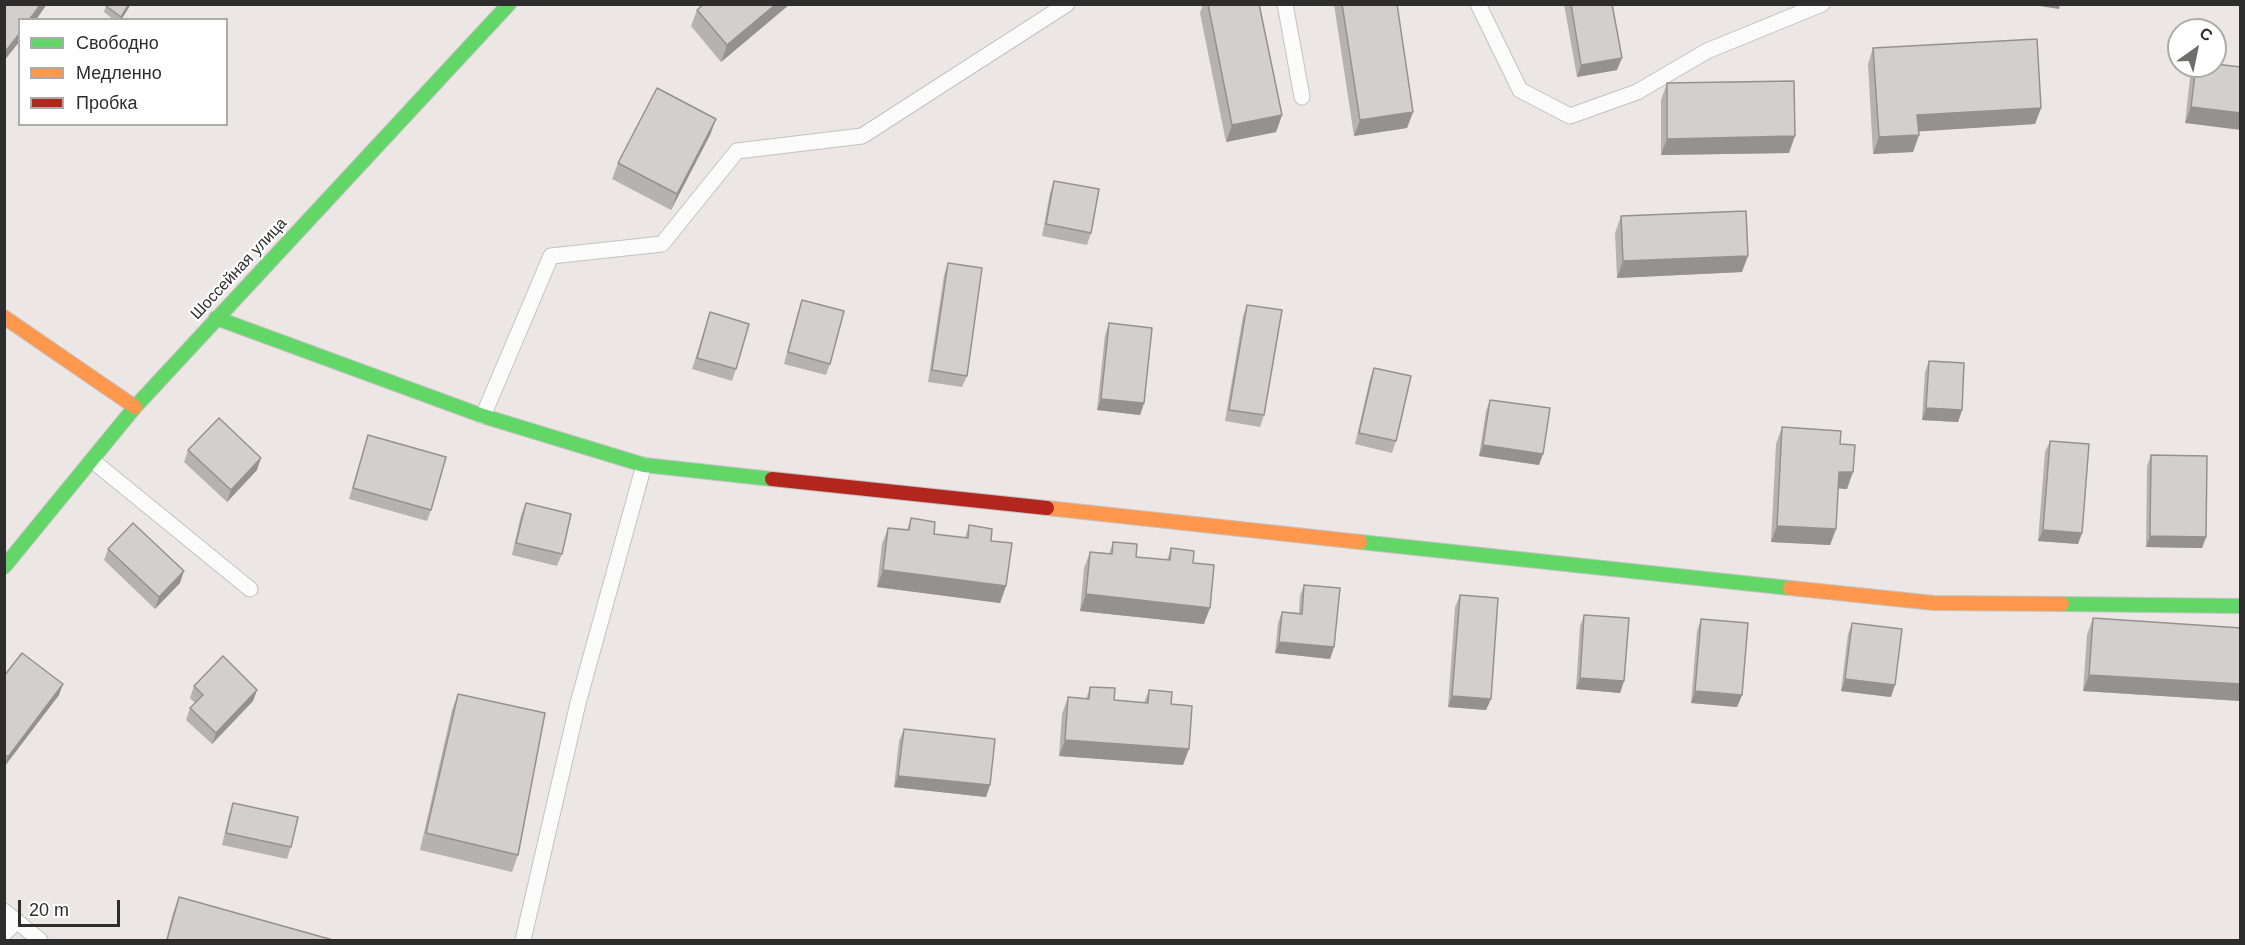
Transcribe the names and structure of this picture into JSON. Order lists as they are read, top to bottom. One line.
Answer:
{"streets":{"street":["Шоссейная улица"]},"legend":["Свободно","Медленно","Пробка"],"scale_bar":"20 m","north":"top right"}
